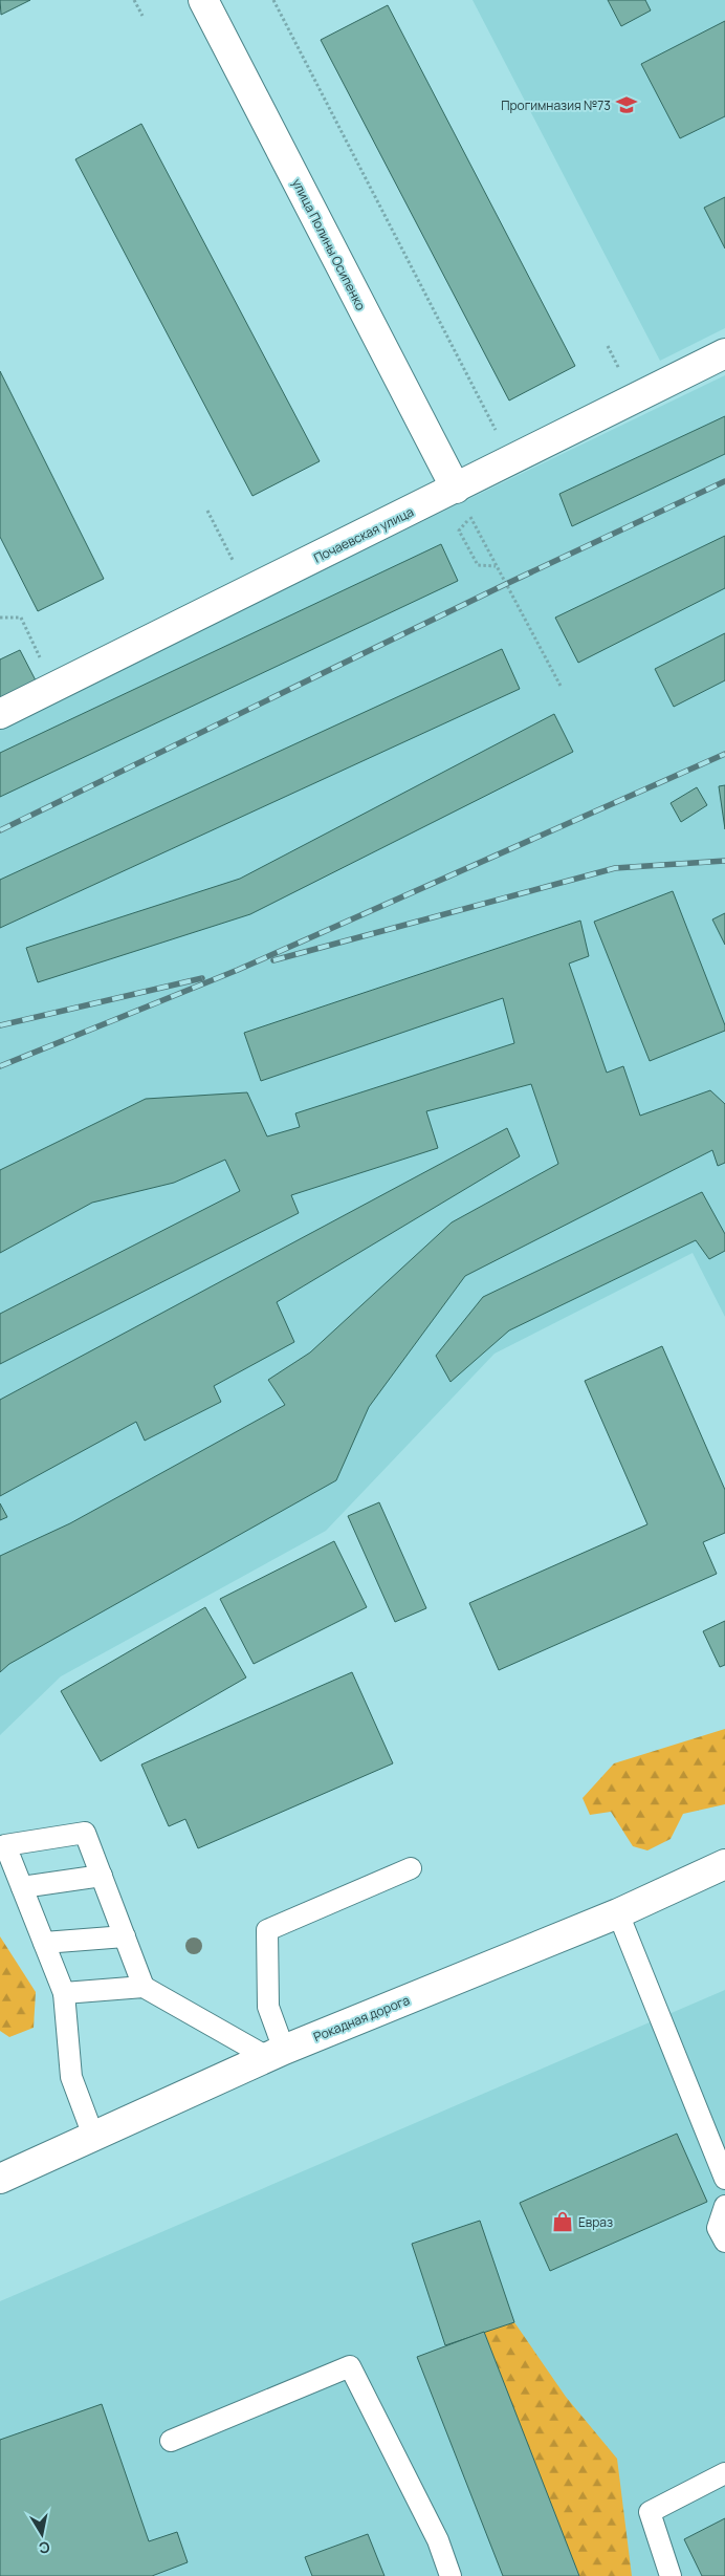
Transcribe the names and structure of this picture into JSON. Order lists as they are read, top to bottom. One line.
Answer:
{"streets":{"street":["улица Полины Осипенко","Почаевская улица","Рокадная дорога"]},"crossings":[["улица Полины Осипенко","Почаевская улица"]],"places":{"school or university":["Прогимназия №73"],"shop":["Евраз"]},"north":"bottom"}
